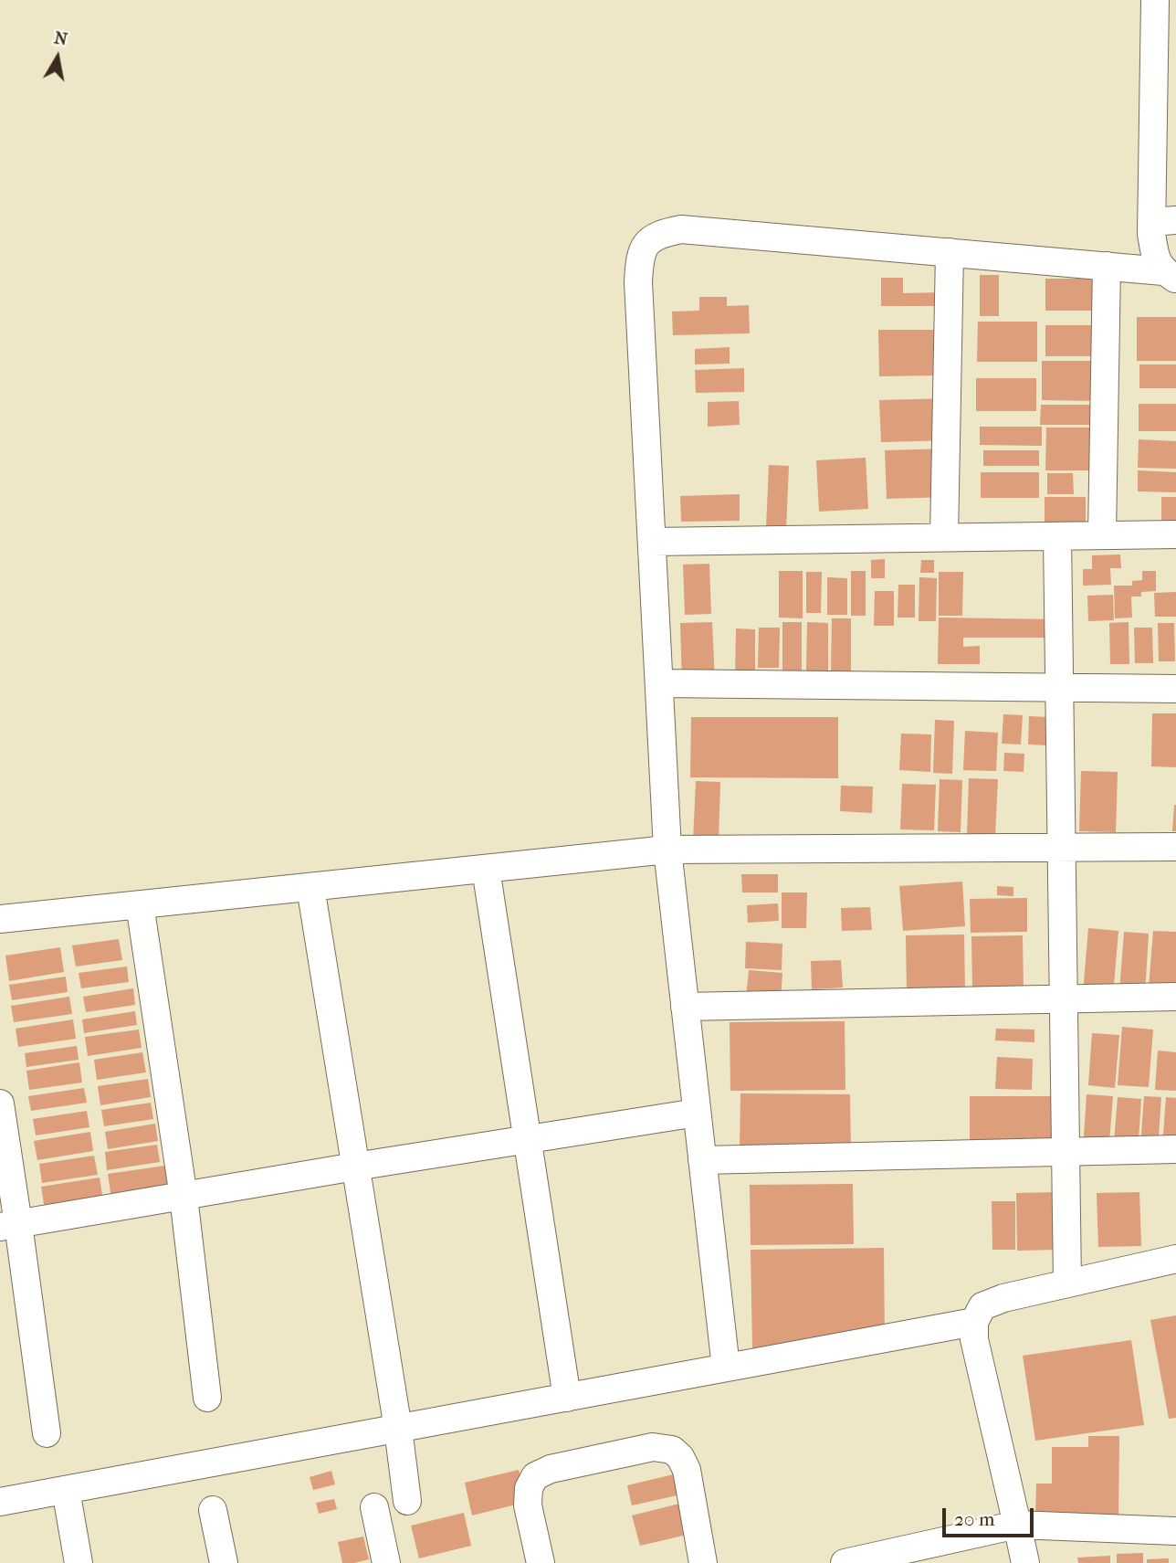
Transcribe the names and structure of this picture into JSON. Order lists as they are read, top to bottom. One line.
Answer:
{"scale_bar":"20 m","north":"top"}
